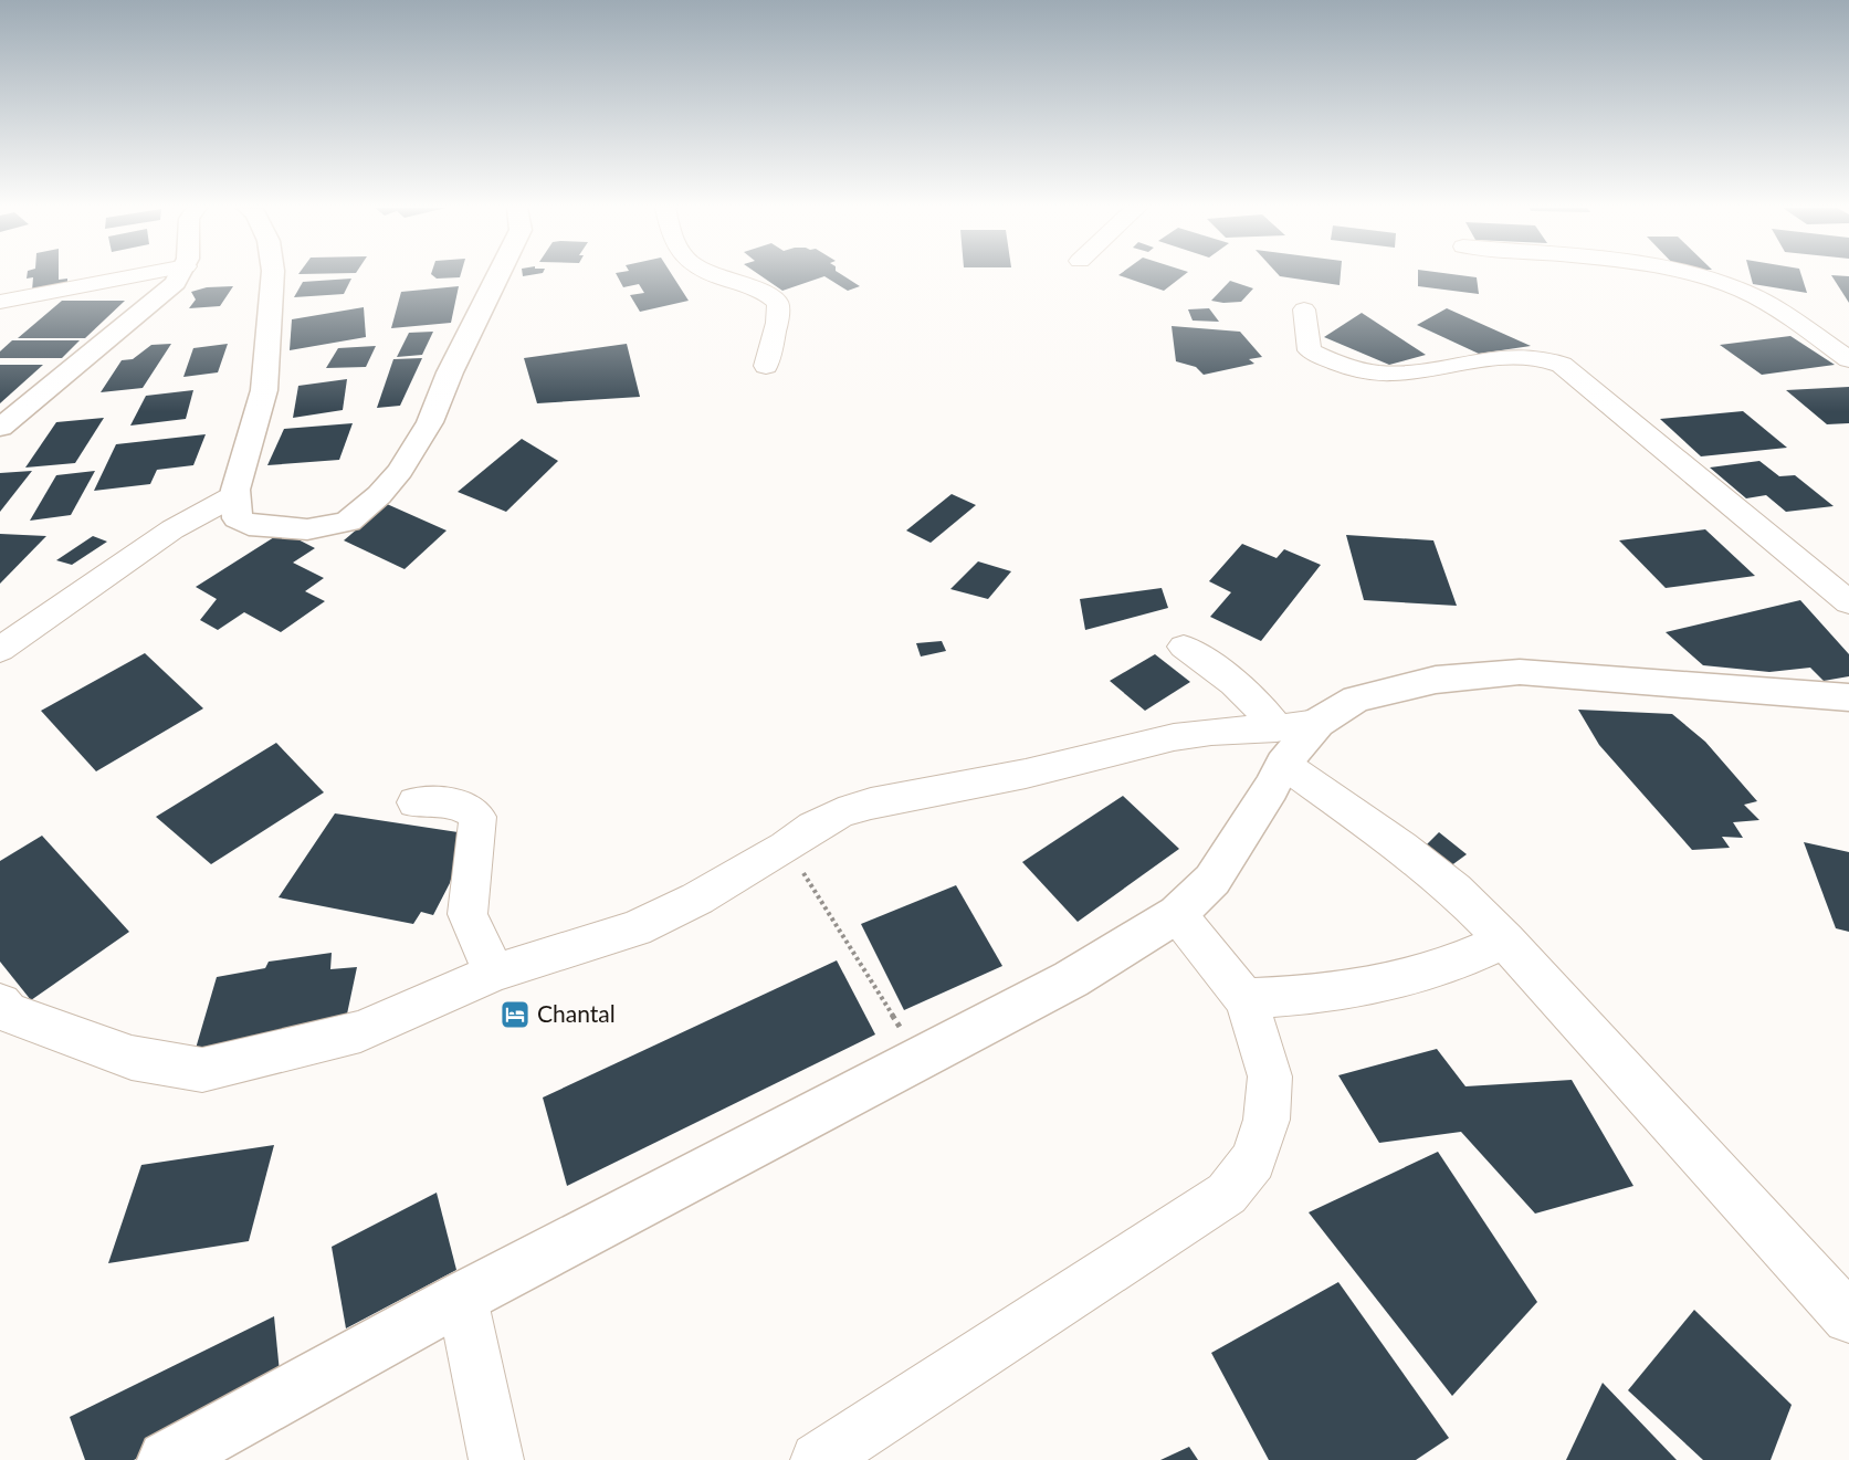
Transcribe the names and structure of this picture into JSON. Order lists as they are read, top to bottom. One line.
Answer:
{"places":{"hotel":["Chantal"]}}
